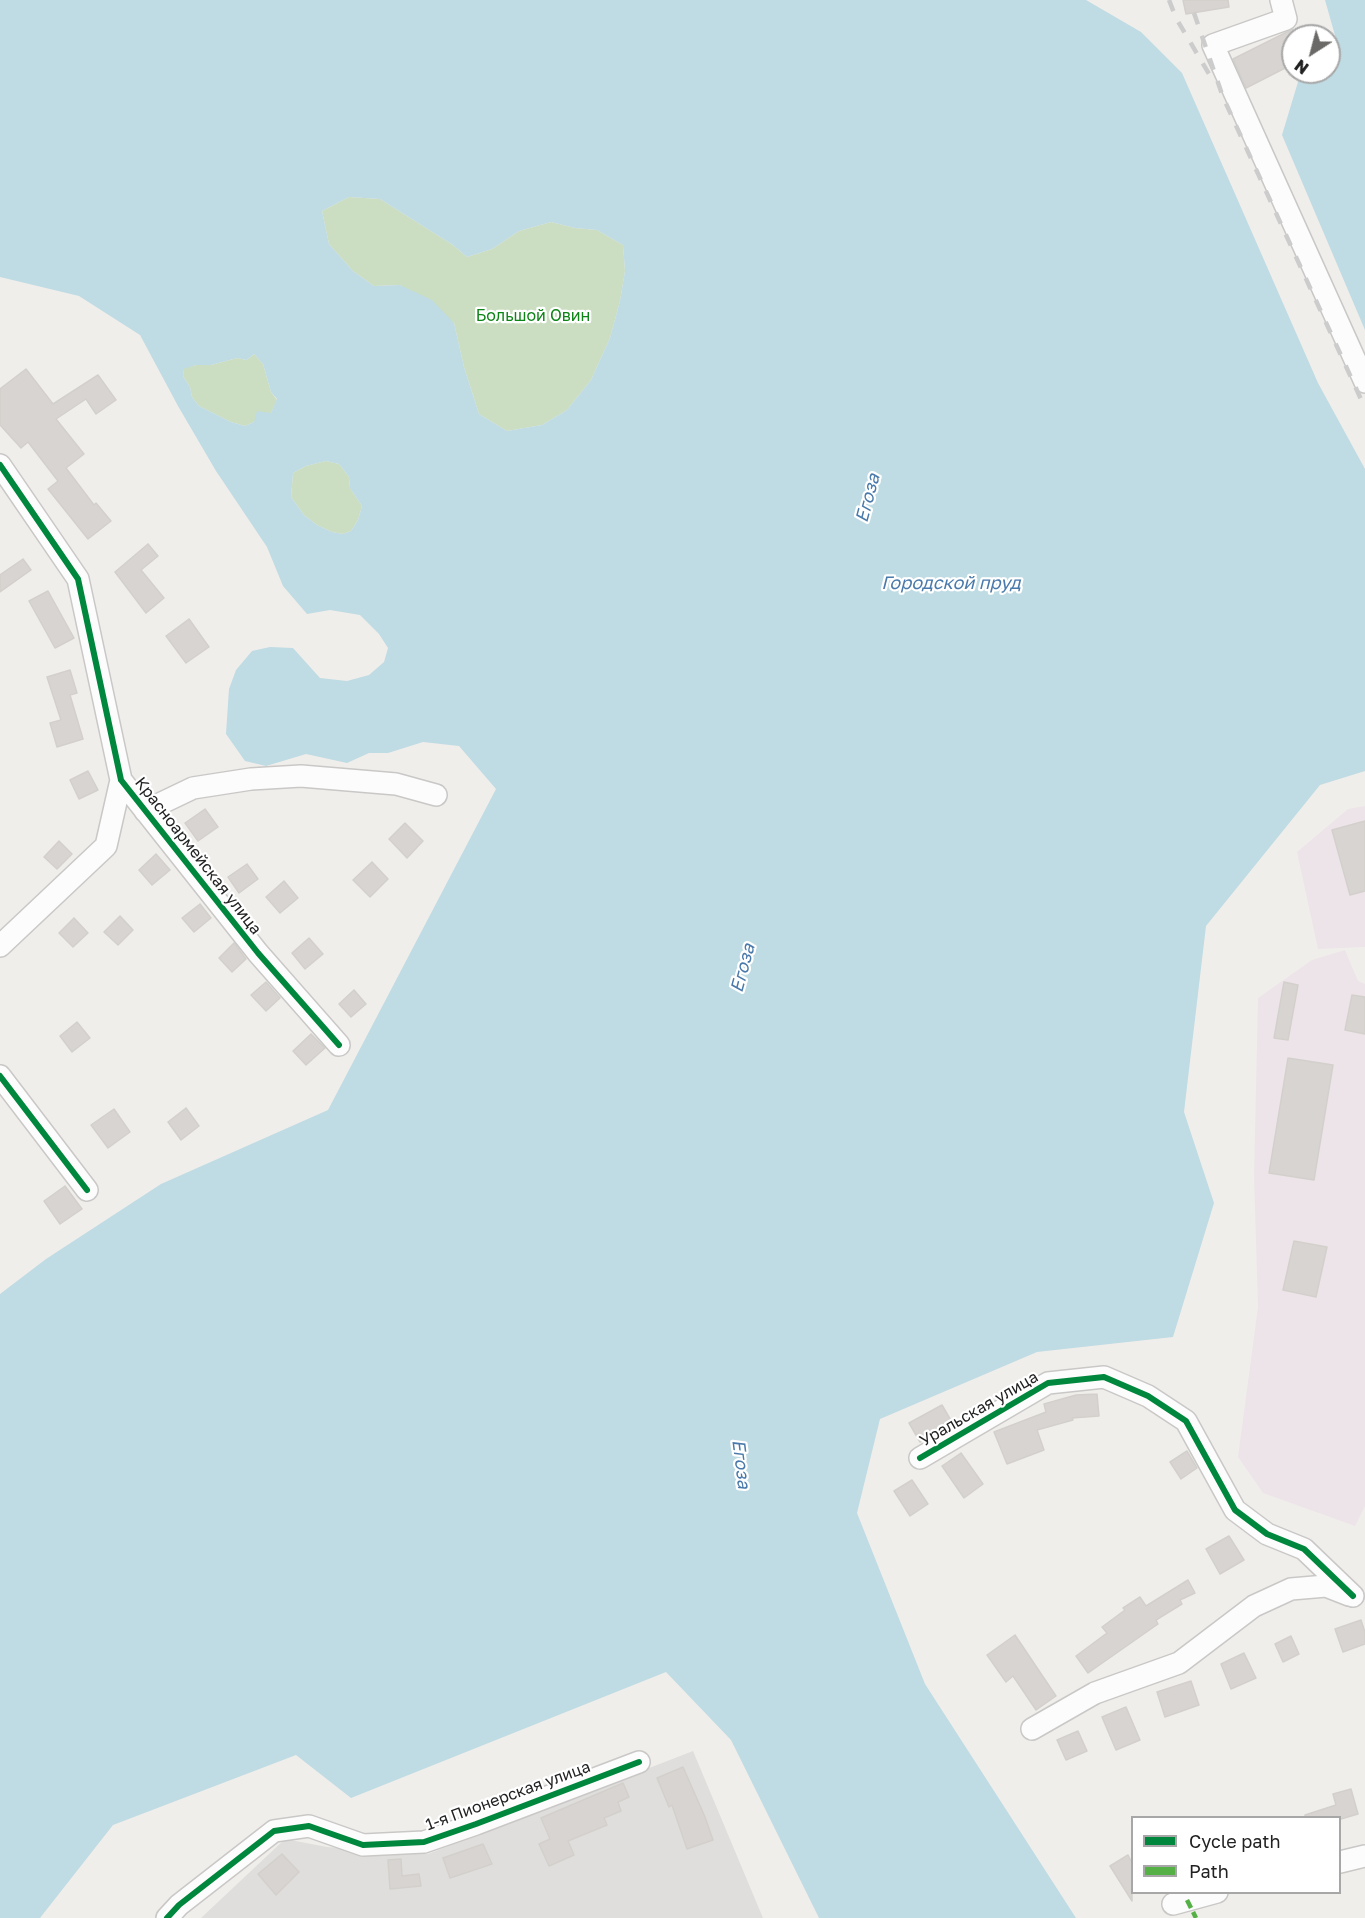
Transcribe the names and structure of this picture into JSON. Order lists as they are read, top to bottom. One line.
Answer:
{"streets":{"street":["Красноармейская улица","Уральская улица","1-я Пионерская улица"]},"water":["Егоза","Городской пруд"],"parks":["Большой Овин"],"legend":["Cycle path","Path"],"north":"bottom left"}
